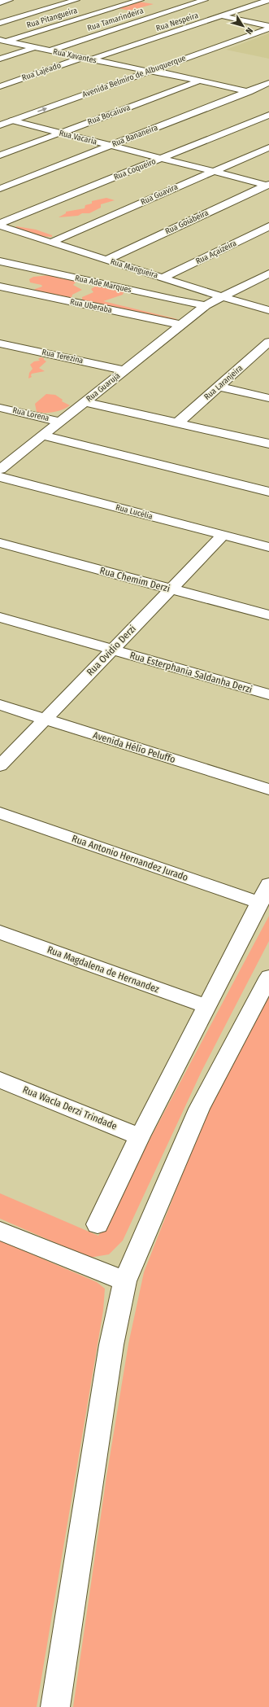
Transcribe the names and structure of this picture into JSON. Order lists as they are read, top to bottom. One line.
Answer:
{"streets":{"street":["Rua Pitangueira","Rua Tamarindeira","Rua Nespeira","Rua Xavantes","Rua Lajeado","Avenida Belmiro de Albuquerque","Rua Bocaiuva","Rua Bananeira","Rua Vacaria","Rua Coqueiro","Rua Guavira","Rua Goiabeira","Rua Açaízeira","Rua Mangueira","Rua Ade Marques","Rua Uberaba","Rua Terezina","Rua Laranjeira","Rua Guarujá","Rua Lorena","Rua Lucélia","Rua Chemim Derzi","Rua Ovidio Derzi","Rua Esterphania Saldanha Derzi","Avenida Hélio Peluffo","Rua Antonio Hernandez Jurado","Rua Magdalena de Hernandez","Rua Wacla Derzi Trindade"]},"crossings":[["Rua Pitangueira","Rua Xavantes"],["Rua Tamarindeira","Rua Xavantes"],["Rua Nespeira","Rua Xavantes"],["Rua Xavantes","Rua Lajeado"],["Rua Xavantes","Avenida Belmiro de Albuquerque"],["Rua Xavantes","Rua Bocaiuva"],["Rua Xavantes","Rua Bananeira"],["Avenida Belmiro de Albuquerque","Rua Vacaria"],["Rua Bocaiuva","Rua Vacaria"],["Rua Bananeira","Rua Vacaria"],["Rua Vacaria","Rua Coqueiro"],["Rua Vacaria","Rua Guavira"],["Rua Vacaria","Rua Goiabeira"],["Rua Coqueiro","Rua Mangueira"],["Rua Guavira","Rua Mangueira"],["Rua Goiabeira","Rua Mangueira"],["Rua Açaízeira","Rua Mangueira"],["Rua Mangueira","Rua Guarujá"],["Rua Ade Marques","Rua Guarujá"],["Rua Uberaba","Rua Guarujá"],["Rua Terezina","Rua Guarujá"],["Rua Guarujá","Rua Lorena"],["Rua Lucélia","Rua Ovidio Derzi"],["Rua Chemim Derzi","Rua Ovidio Derzi"],["Rua Ovidio Derzi","Rua Esterphania Saldanha Derzi"],["Rua Ovidio Derzi","Avenida Hélio Peluffo"]],"north":"bottom right"}
